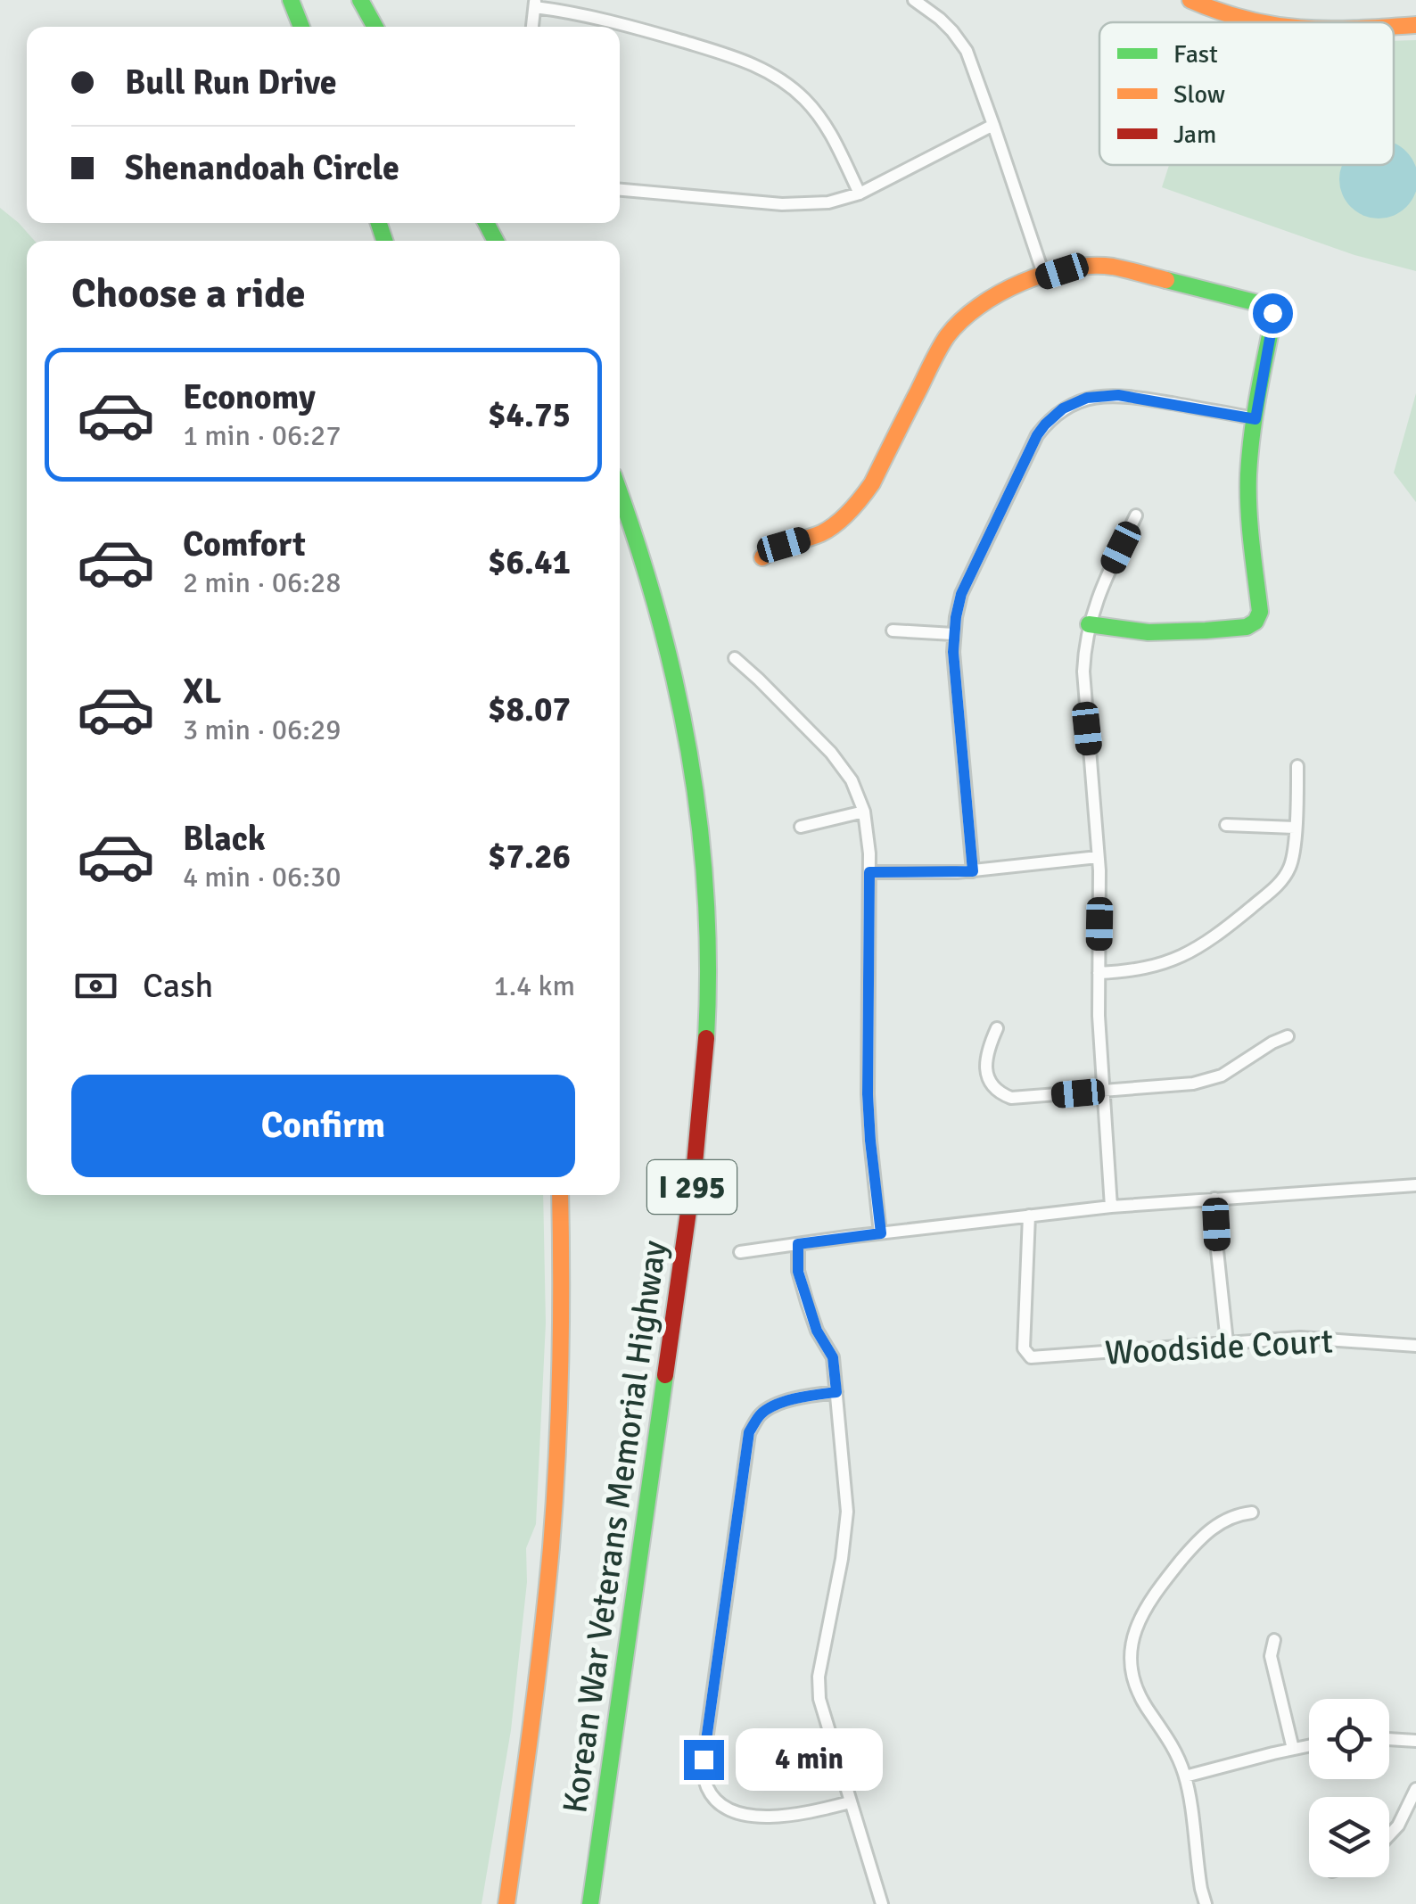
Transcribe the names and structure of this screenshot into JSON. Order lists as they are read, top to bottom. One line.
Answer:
{"streets":{"main road":["I 295","Korean War Veterans Memorial Highway"],"street":["Woodside Court"]},"legend":["Fast","Slow","Jam"],"page":{"banner":["Bull Run Drive","Shenandoah Circle"],"heading":"Choose a ride","list":[{"name":"Economy","note":"1 min · 06:27","value":"$4.75"},{"name":"Comfort","note":"2 min · 06:28","value":"$6.41"},{"name":"XL","note":"3 min · 06:29","value":"$8.07"},{"name":"Black","note":"4 min · 06:30","value":"$7.26"}],"pay":["Cash","1.4 km"],"buttons":"Confirm","bubble":"4 min"}}
